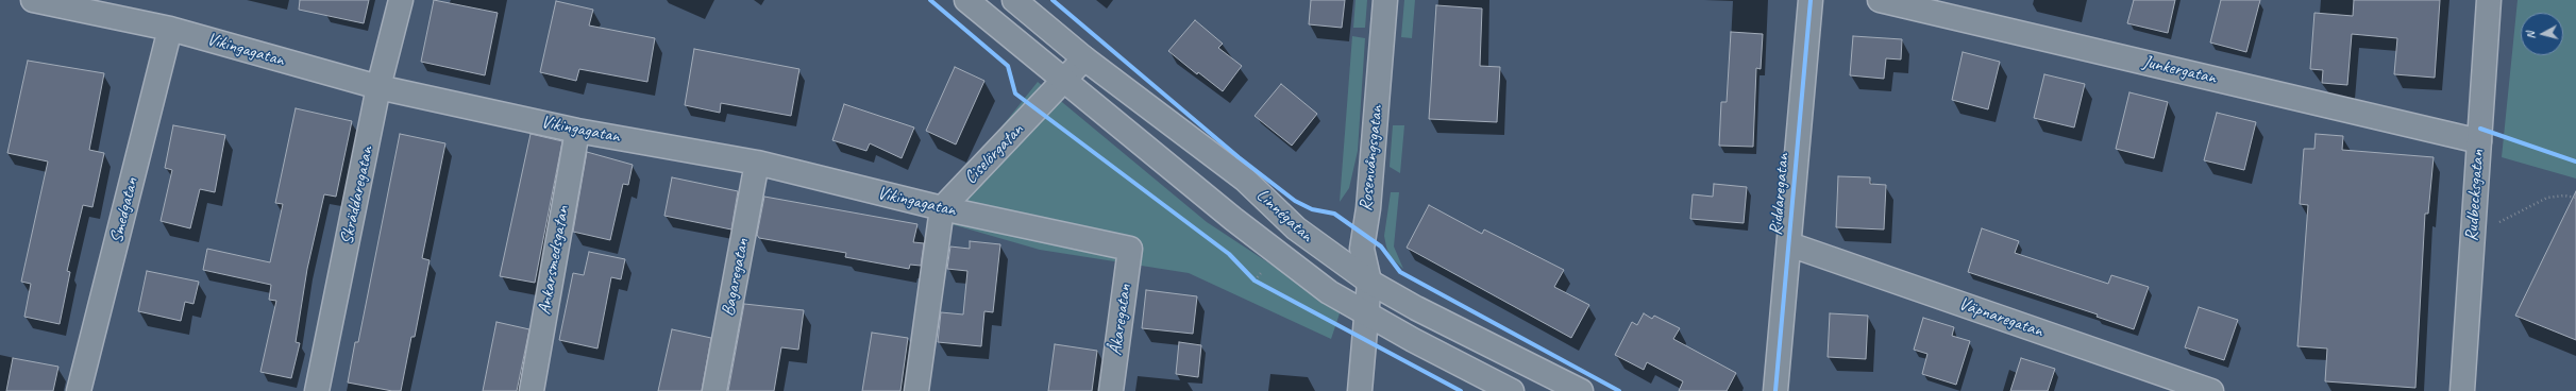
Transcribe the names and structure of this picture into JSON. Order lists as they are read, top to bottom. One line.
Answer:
{"streets":{"street":["Vikingagatan","Junkergatan","Ciselörgatan","Rosenvångsgatan","Riddaregatan","Skräddaregatan","Rudbecksgatan","Smedgatan","Linnégatan","Ankarsmedsgatan","Bagaregatan","Väpnaregatan","Åkaregatan"]},"crossings":[["Vikingagatan","Ciselörgatan"],["Vikingagatan","Skräddaregatan"],["Vikingagatan","Smedgatan"],["Vikingagatan","Ankarsmedsgatan"],["Vikingagatan","Bagaregatan"],["Vikingagatan","Åkaregatan"],["Junkergatan","Rudbecksgatan"],["Ciselörgatan","Linnégatan"],["Rosenvångsgatan","Linnégatan"],["Riddaregatan","Väpnaregatan"]],"north":"left"}
